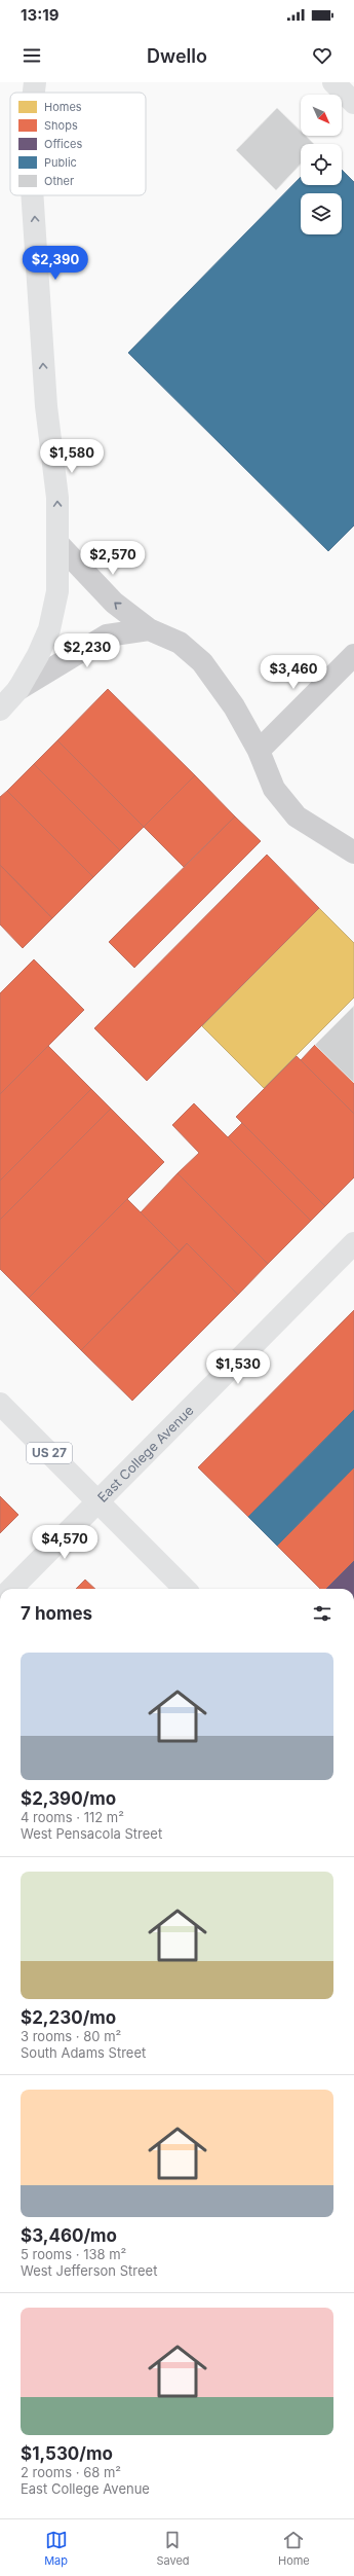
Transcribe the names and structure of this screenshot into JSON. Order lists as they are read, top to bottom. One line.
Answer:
{"streets":{"main road":["US 27","East College Avenue"]},"crossings":[["US 27","East College Avenue"]],"legend":["Homes","Shops","Offices","Public","Other"],"north":"bottom right","page":{"status":"13:19","header":"Dwello","price":["$2,390","$1,580","$2,570","$2,230","$3,460","$1,530","$4,570"],"heading":"7 homes","list":[{"name":"$2,390/mo","note":"4 rooms · 112 m² · West Pensacola Street"},{"name":"$2,230/mo","note":"3 rooms · 80 m² · South Adams Street"},{"name":"$3,460/mo","note":"5 rooms · 138 m² · West Jefferson Street"},{"name":"$1,530/mo","note":"2 rooms · 68 m² · East College Avenue"}],"tabs":["Map","Saved","Home"]}}
